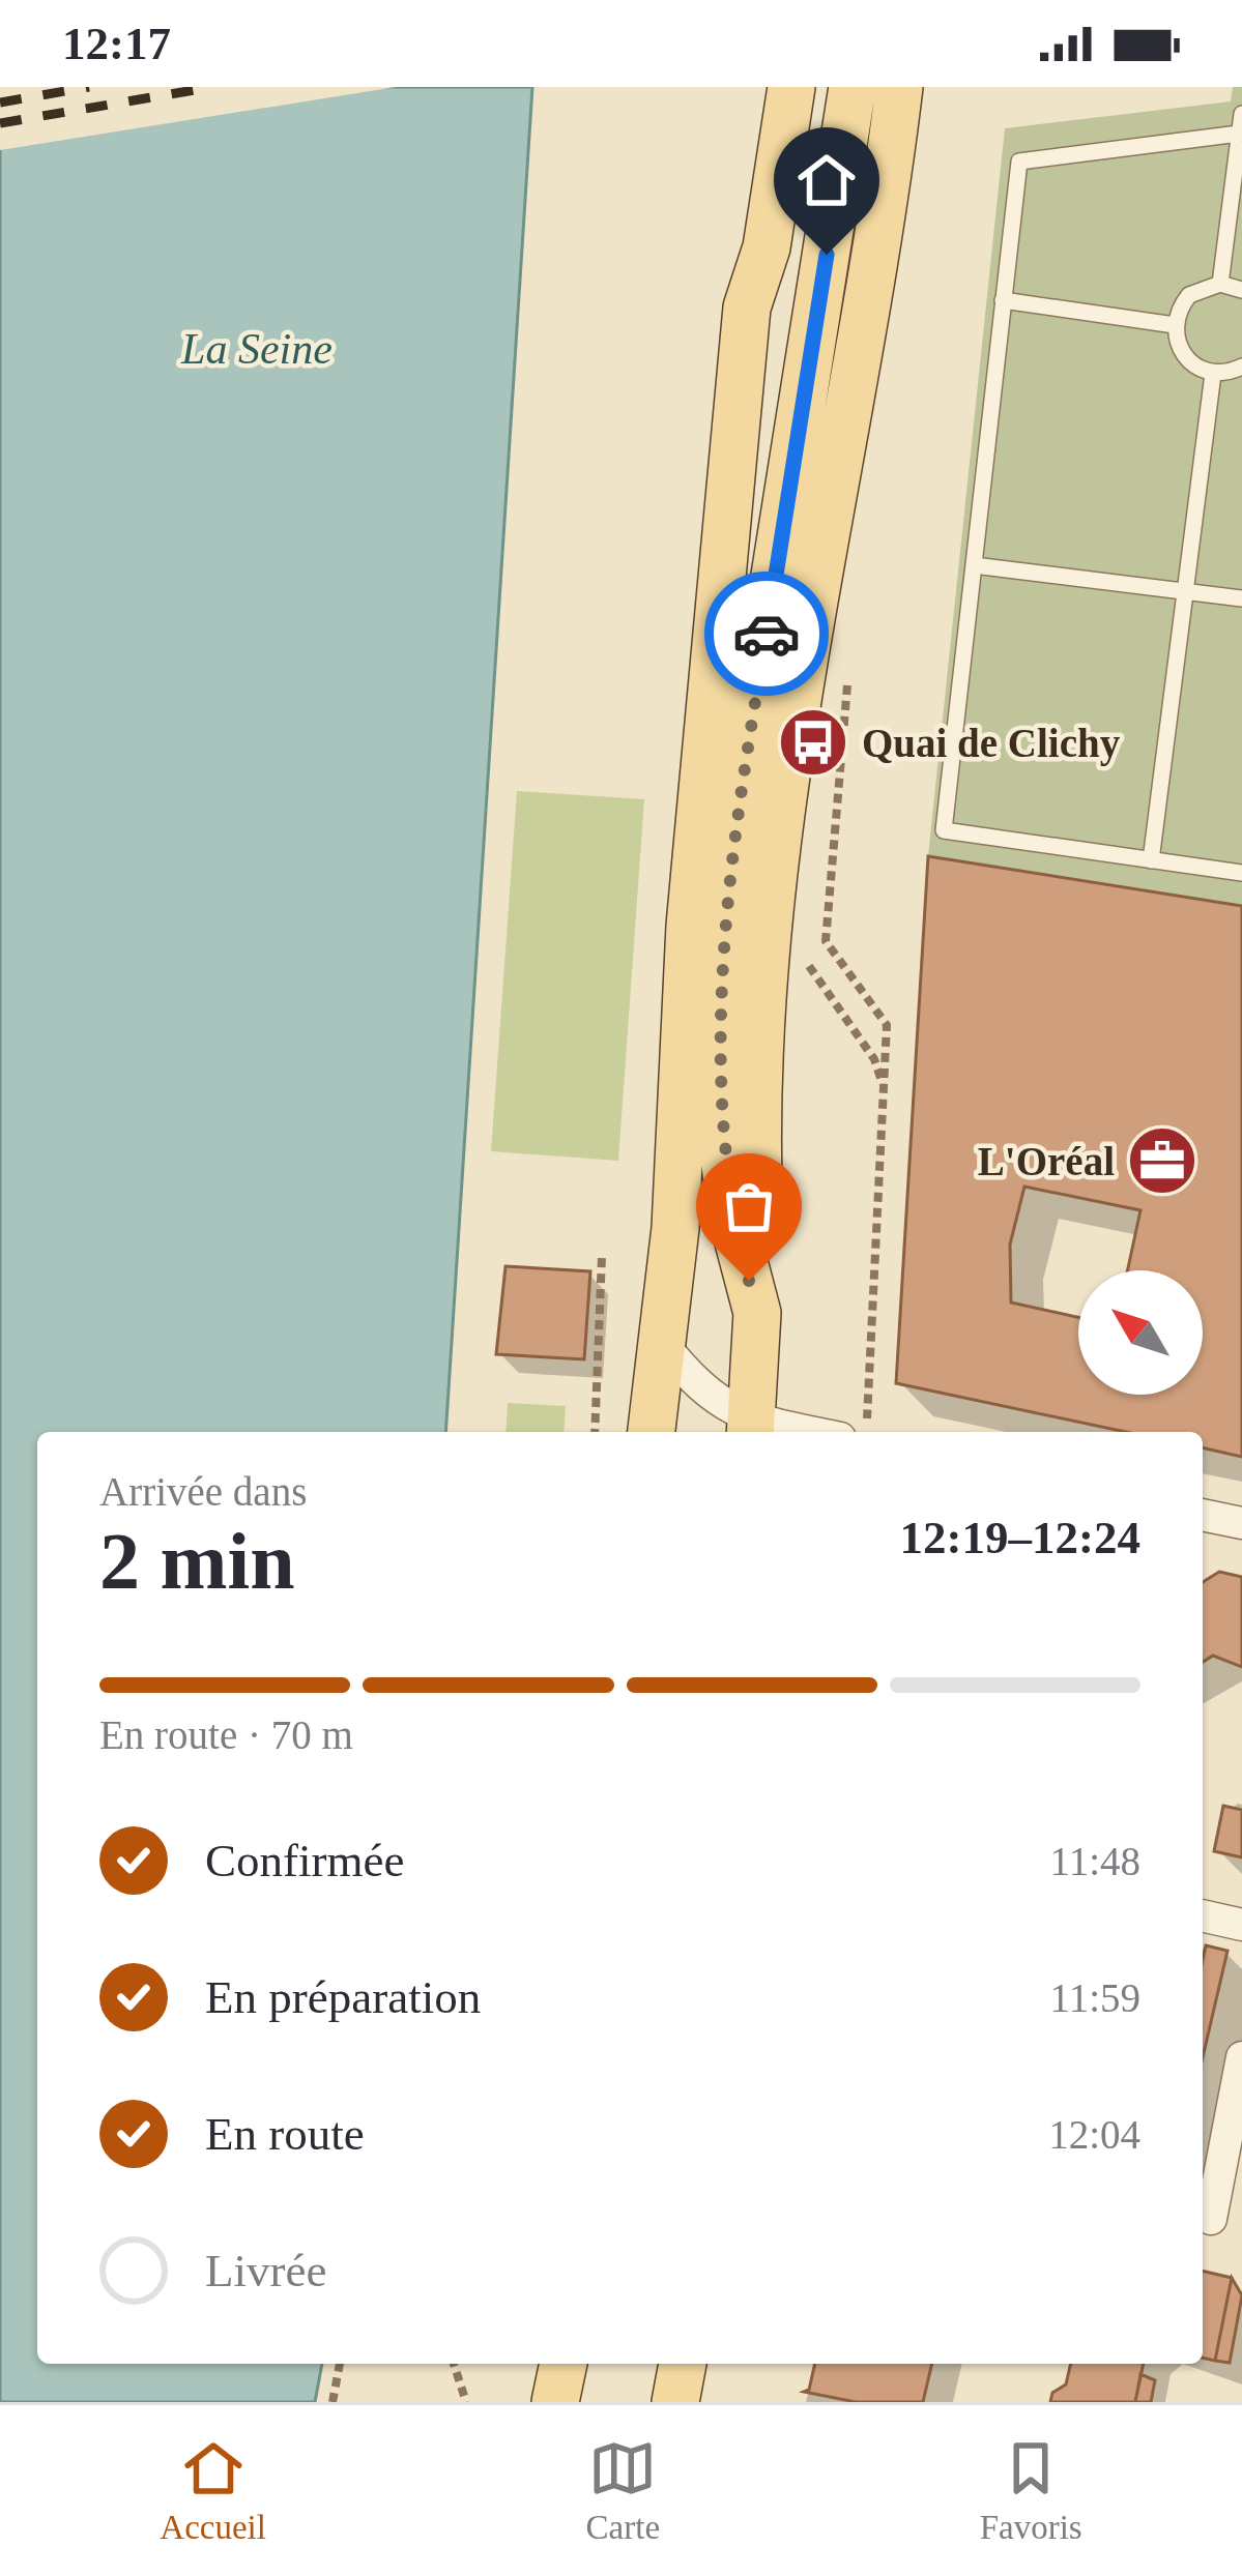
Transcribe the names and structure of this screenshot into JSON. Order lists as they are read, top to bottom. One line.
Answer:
{"water":["La Seine"],"places":{"bus stop":["Quai de Clichy"],"office":["L'Oréal"]},"north":"top left","page":{"status":"12:17","heading":["2 min","Arrivée dans","12:19–12:24"],"bar":"En route · 70 m","list":[["Confirmée","11:48"],["En préparation","11:59"],["En route","12:04"],"Livrée"],"tabs":["Accueil","Carte","Favoris"]}}
